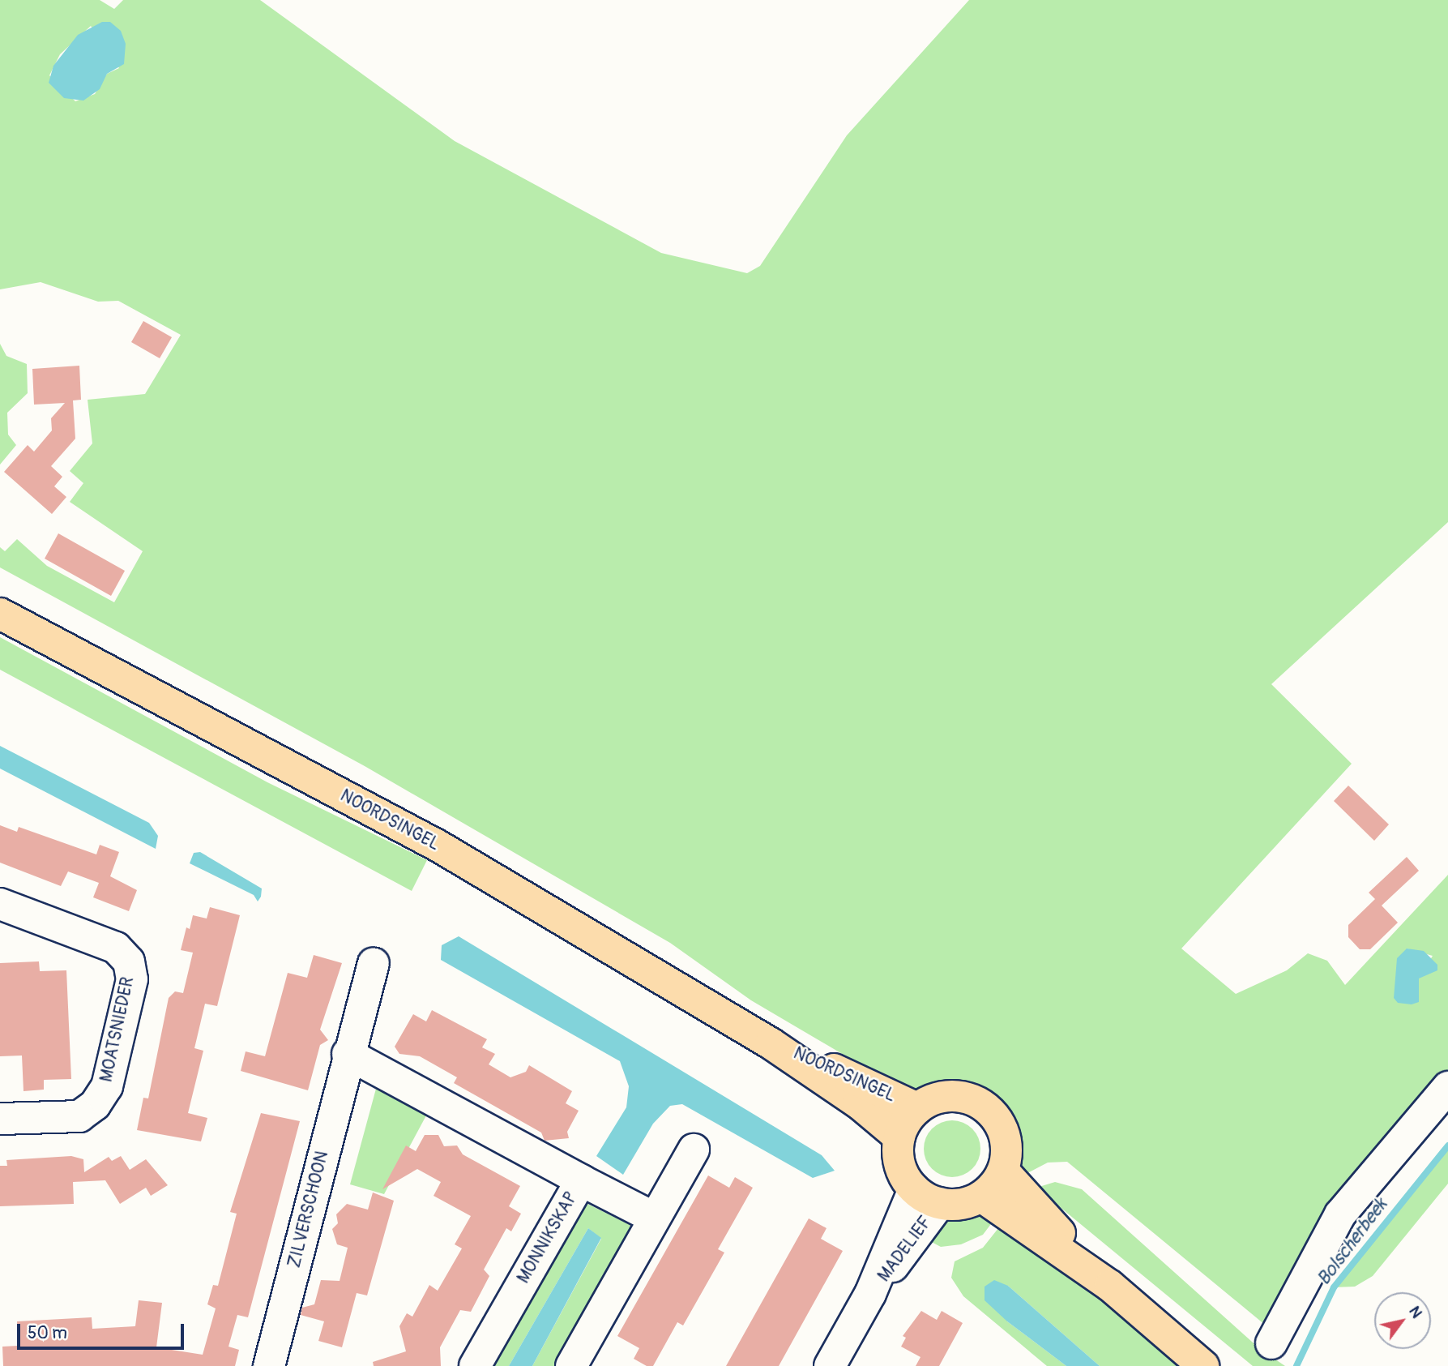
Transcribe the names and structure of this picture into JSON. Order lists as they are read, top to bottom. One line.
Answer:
{"streets":{"main road":["NOORDSINGEL"],"street":["MOATSNIEDER","ZILVERSCHOON","MONNIKSKAP","MADELIEF"]},"crossings":[["NOORDSINGEL","MADELIEF"]],"water":["Bolscherbeek"],"scale_bar":"50 m","north":"top right"}
